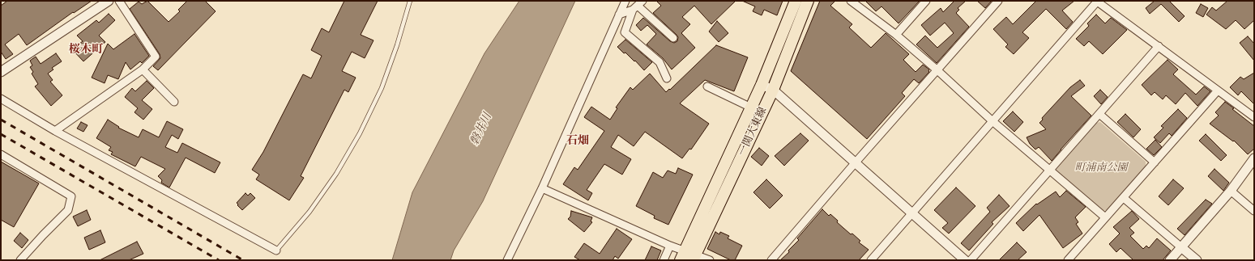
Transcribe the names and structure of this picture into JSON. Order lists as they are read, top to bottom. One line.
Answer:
{"streets":{"main road":["一関大東線"]},"districts":["桜木町","石畑"],"water":["磐井川"],"parks":["町浦南公園"]}
